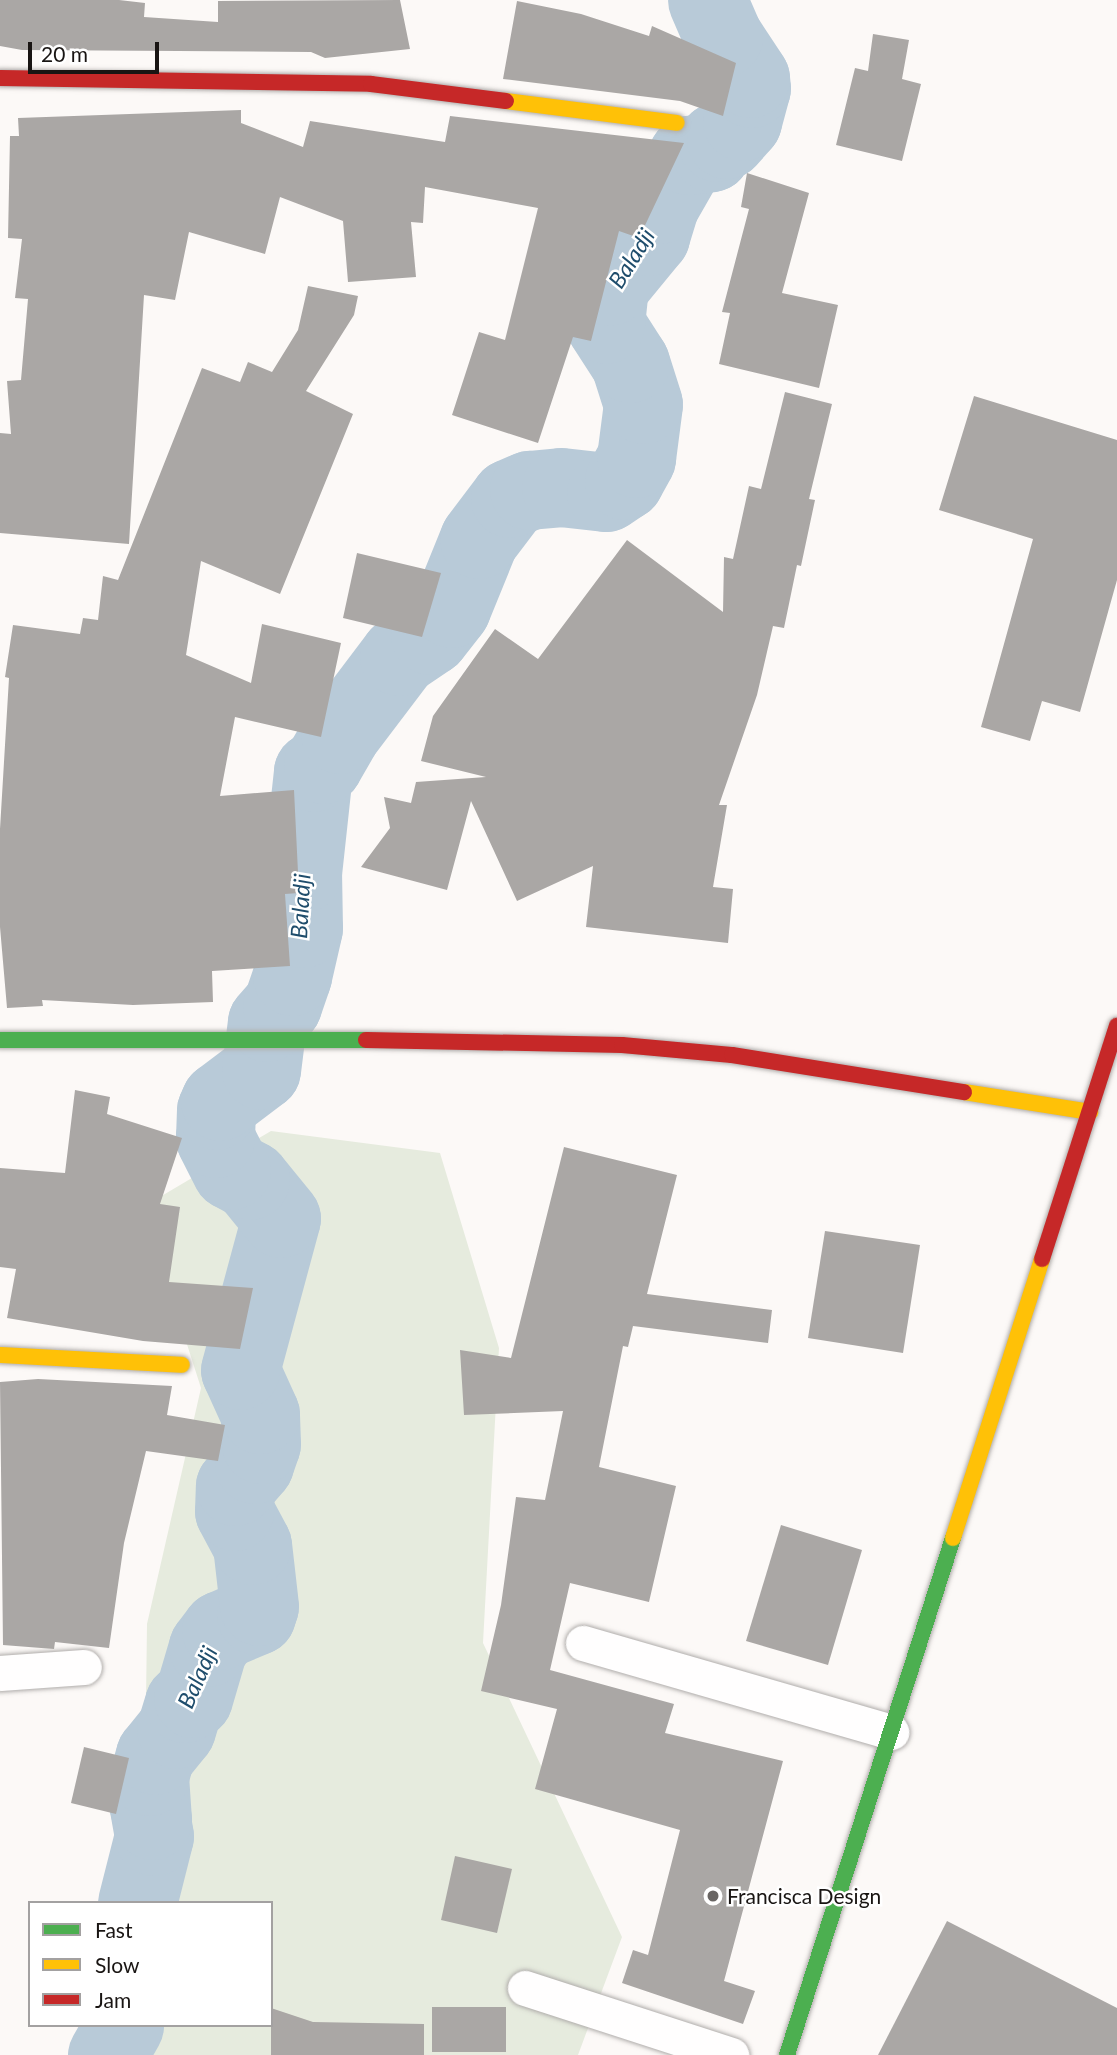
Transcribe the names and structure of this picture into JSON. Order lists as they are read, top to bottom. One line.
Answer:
{"water":["Baladji"],"places":["Francisca Design"],"legend":["Fast","Slow","Jam"],"scale_bar":"20 m"}
